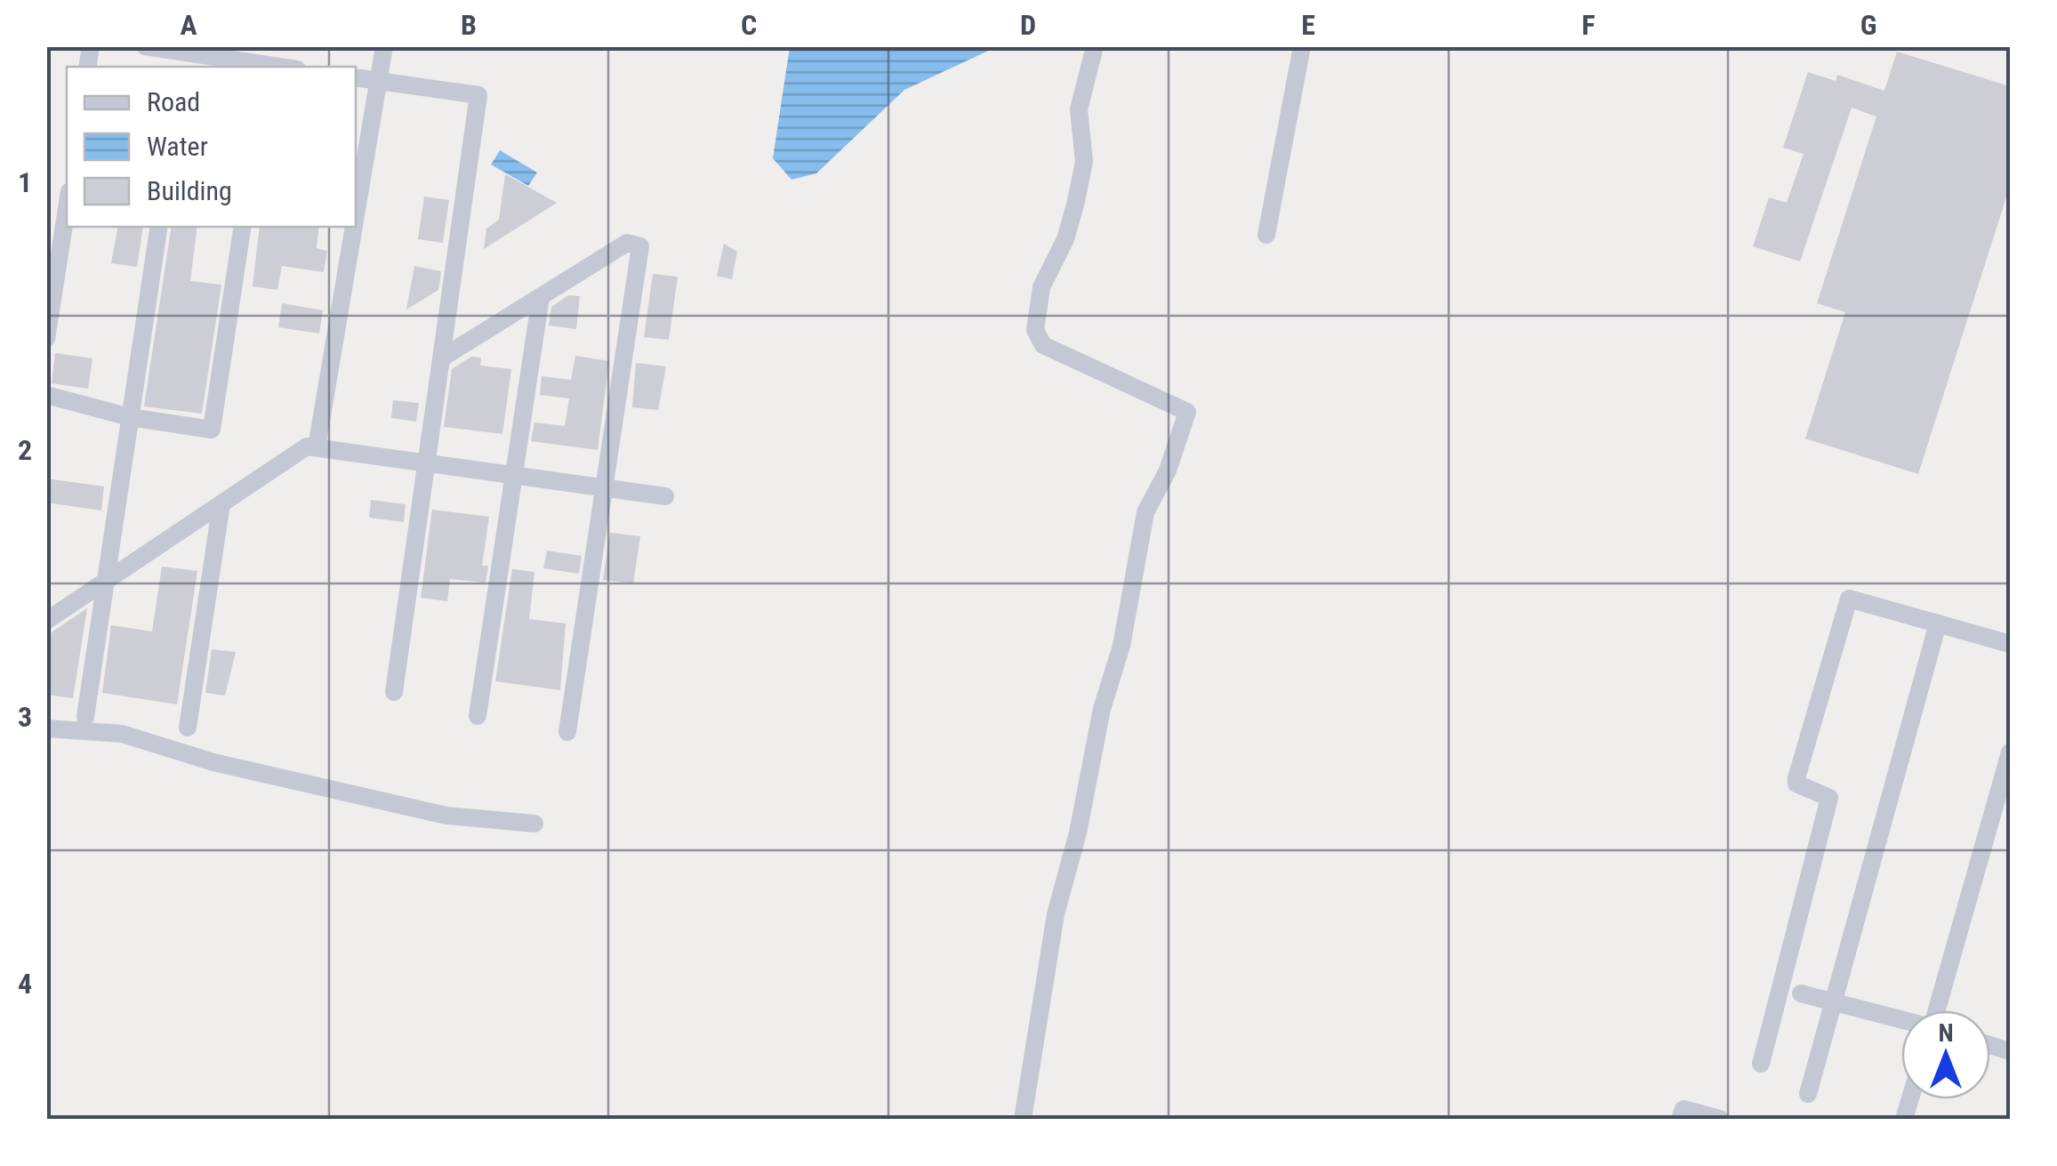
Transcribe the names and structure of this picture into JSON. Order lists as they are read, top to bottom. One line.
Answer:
{"legend":["Road","Water","Building"],"north":"top","grid":{"columns":["A","B","C","D","E","F","G"],"rows":["1","2","3","4"]}}
